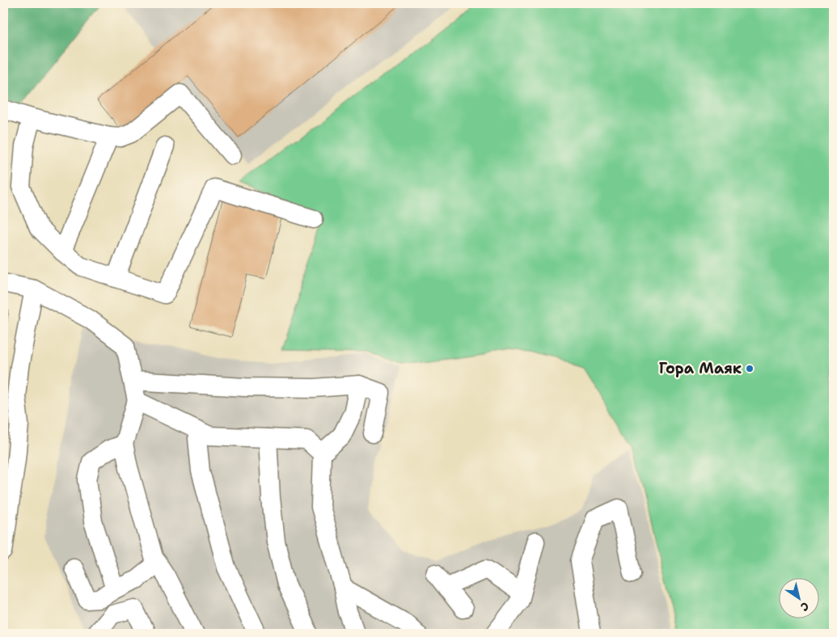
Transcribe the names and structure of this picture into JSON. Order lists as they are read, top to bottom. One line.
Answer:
{"places":["Гора Маяк"],"north":"bottom right"}
